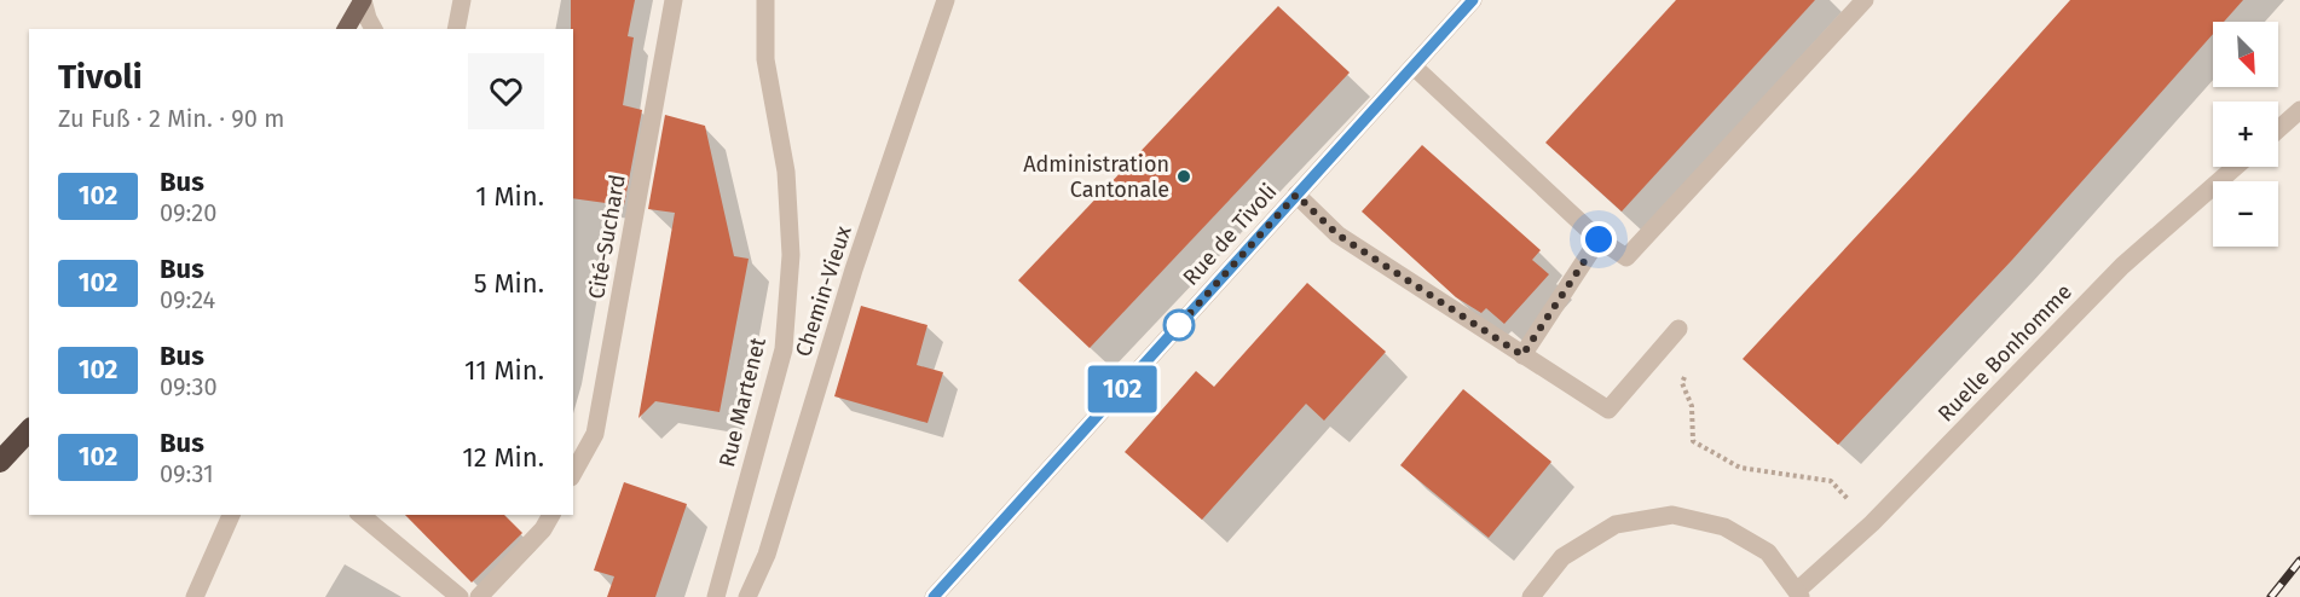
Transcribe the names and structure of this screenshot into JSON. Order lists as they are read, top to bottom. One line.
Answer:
{"streets":{"street":["Rue de Tivoli","Cité-Suchard","Chemin-Vieux","Ruelle Bonhomme","Rue Martenet"]},"places":["Administration Cantonale"],"lines":["bus line 102"],"north":"bottom right","page":{"on_map":"102","map_buttons":["+","−"],"heading":["Tivoli","Zu Fuß · 2 Min. · 90 m"],"list":[{"mark":"102","name":"Bus","note":"09:20","value":"1 Min."},{"mark":"102","name":"Bus","note":"09:24","value":"5 Min."},{"mark":"102","name":"Bus","note":"09:30","value":"11 Min."},{"mark":"102","name":"Bus","note":"09:31","value":"12 Min."}]}}
